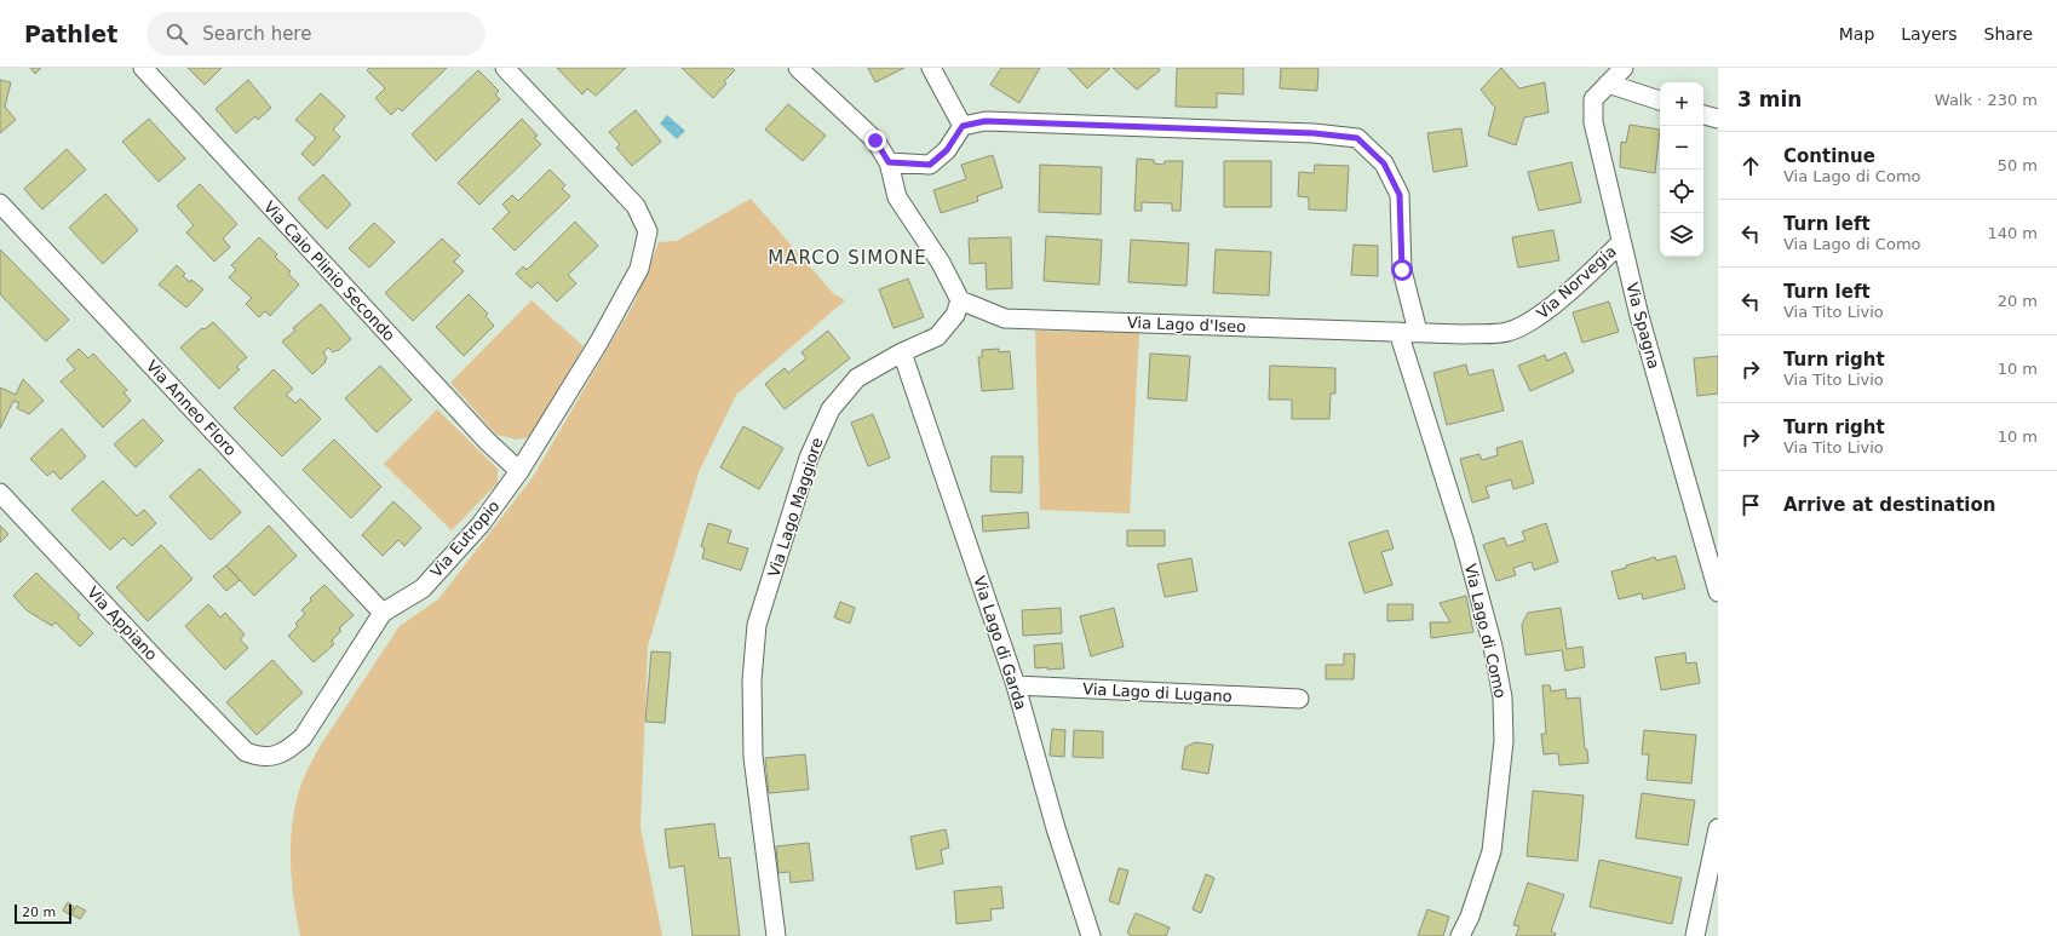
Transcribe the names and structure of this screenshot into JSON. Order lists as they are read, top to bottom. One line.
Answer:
{"streets":{"street":["Via Caio Plinio Secondo","Via Norvegia","Via Lago d'Iseo","Via Spagna","Via Anneo Floro","Via Lago Maggiore","Via Eutropio","Via Appiano","Via Lago di Como","Via Lago di Garda","Via Lago di Lugano"]},"crossings":[["Via Caio Plinio Secondo","Via Eutropio"],["Via Norvegia","Via Lago d'Iseo"],["Via Norvegia","Via Spagna"],["Via Lago d'Iseo","Via Lago Maggiore"],["Via Lago d'Iseo","Via Lago di Como"],["Via Anneo Floro","Via Eutropio"],["Via Lago Maggiore","Via Lago di Garda"],["Via Eutropio","Via Appiano"],["Via Lago di Garda","Via Lago di Lugano"]],"districts":["MARCO SIMONE"],"scale_bar":"20 m","page":{"header":"Pathlet","search":"Search here","nav":["Map","Layers","Share"],"heading":["3 min","Walk · 230 m"],"map_buttons":["+","−"],"list":[["Continue","Via Lago di Como","50 m"],["Turn left","Via Lago di Como","140 m"],["Turn left","Via Tito Livio","20 m"],["Turn right","Via Tito Livio","10 m"],["Turn right","Via Tito Livio","10 m"],"Arrive at destination"],"scale":"20 m"}}
